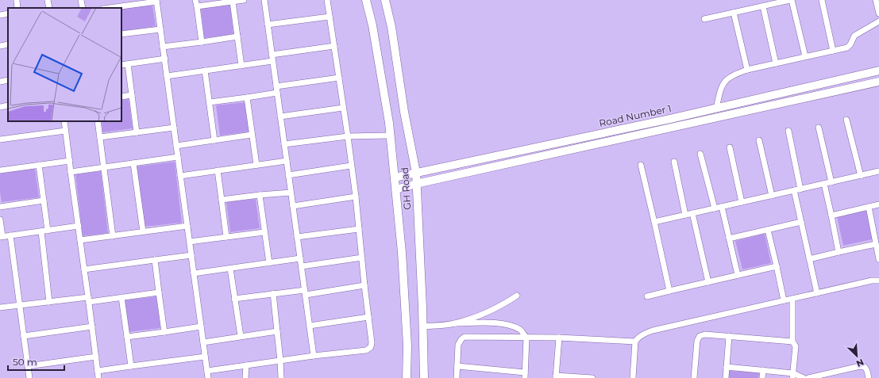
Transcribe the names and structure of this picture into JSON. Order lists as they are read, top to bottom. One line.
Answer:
{"streets":{"street":["Road Number 1","GH Road"]},"crossings":[["Road Number 1","GH Road"]],"scale_bar":"50 m","north":"bottom right"}
